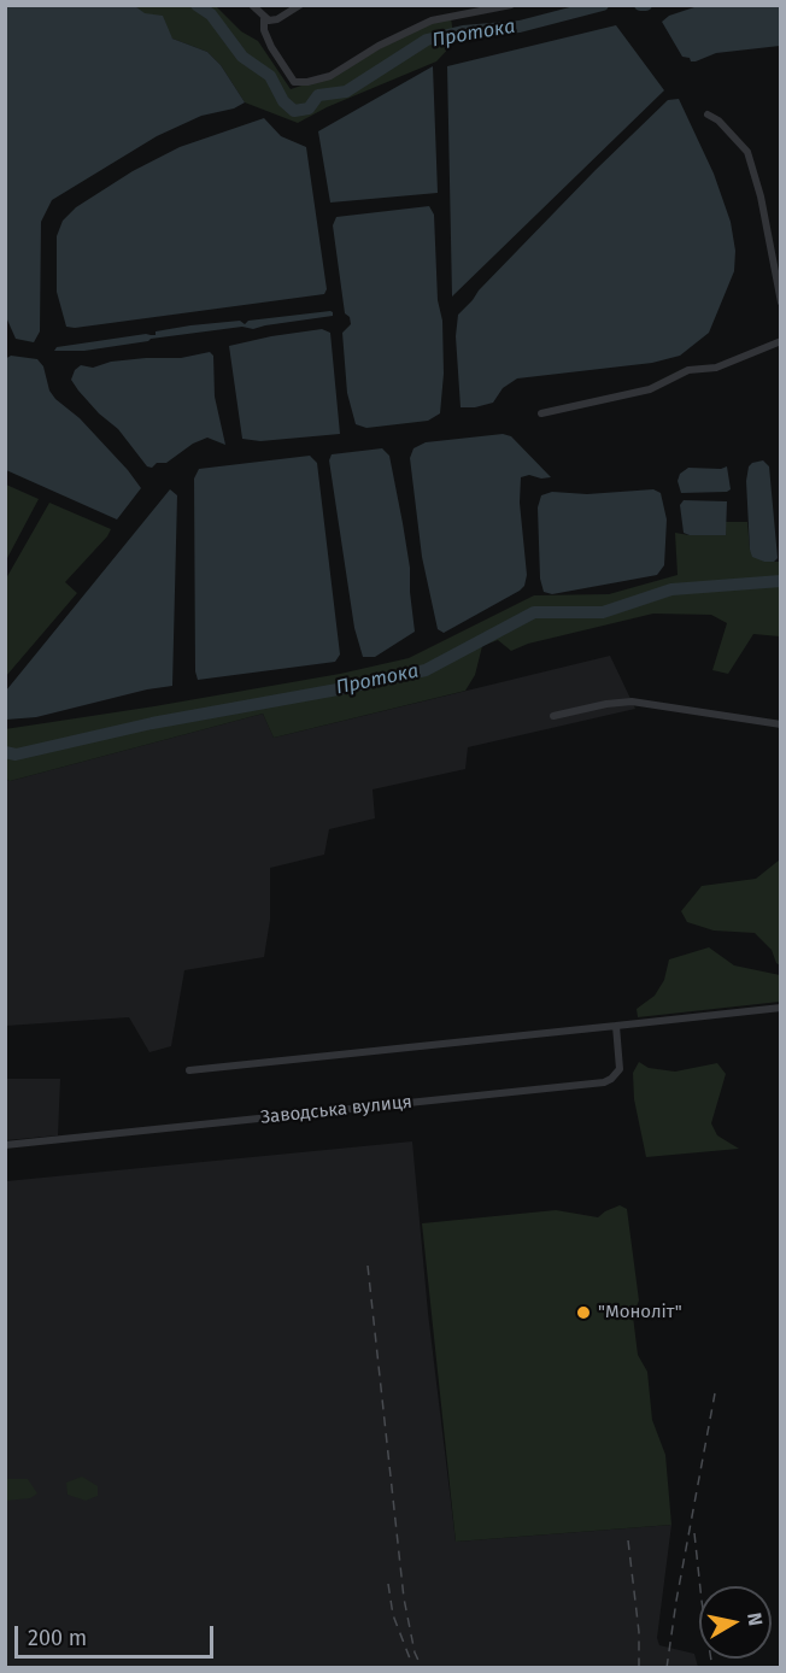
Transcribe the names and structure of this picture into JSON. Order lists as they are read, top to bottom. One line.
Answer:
{"streets":{"street":["Заводська вулиця"]},"water":["Протока"],"places":["\"Моноліт\""],"scale_bar":"200 m","north":"right"}
